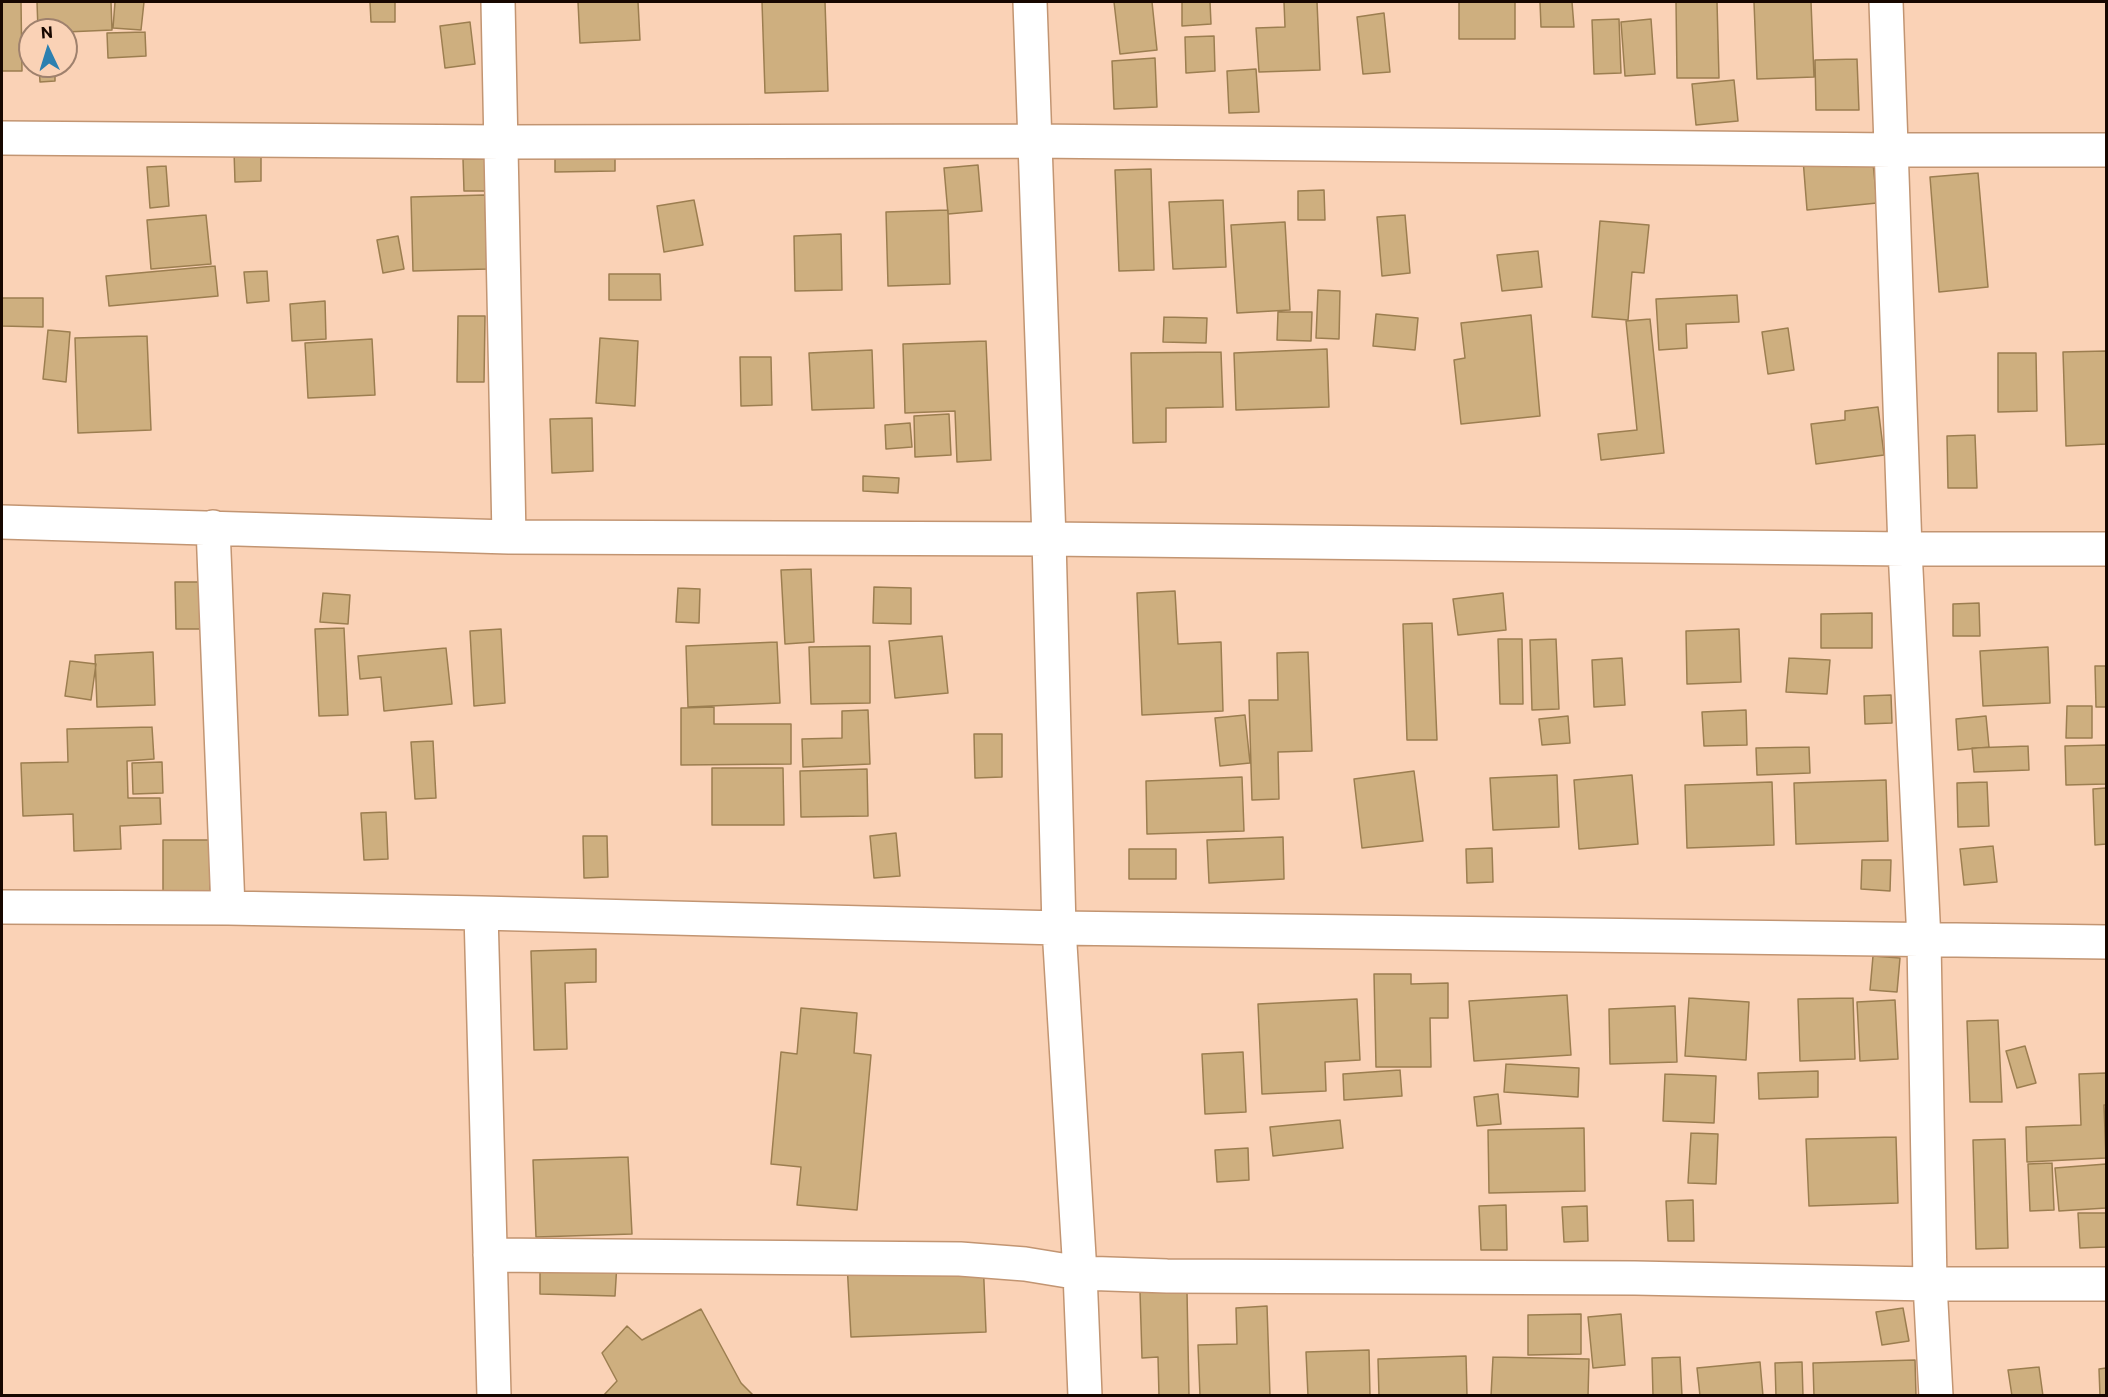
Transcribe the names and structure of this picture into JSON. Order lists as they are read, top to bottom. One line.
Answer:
{"north":"top"}
